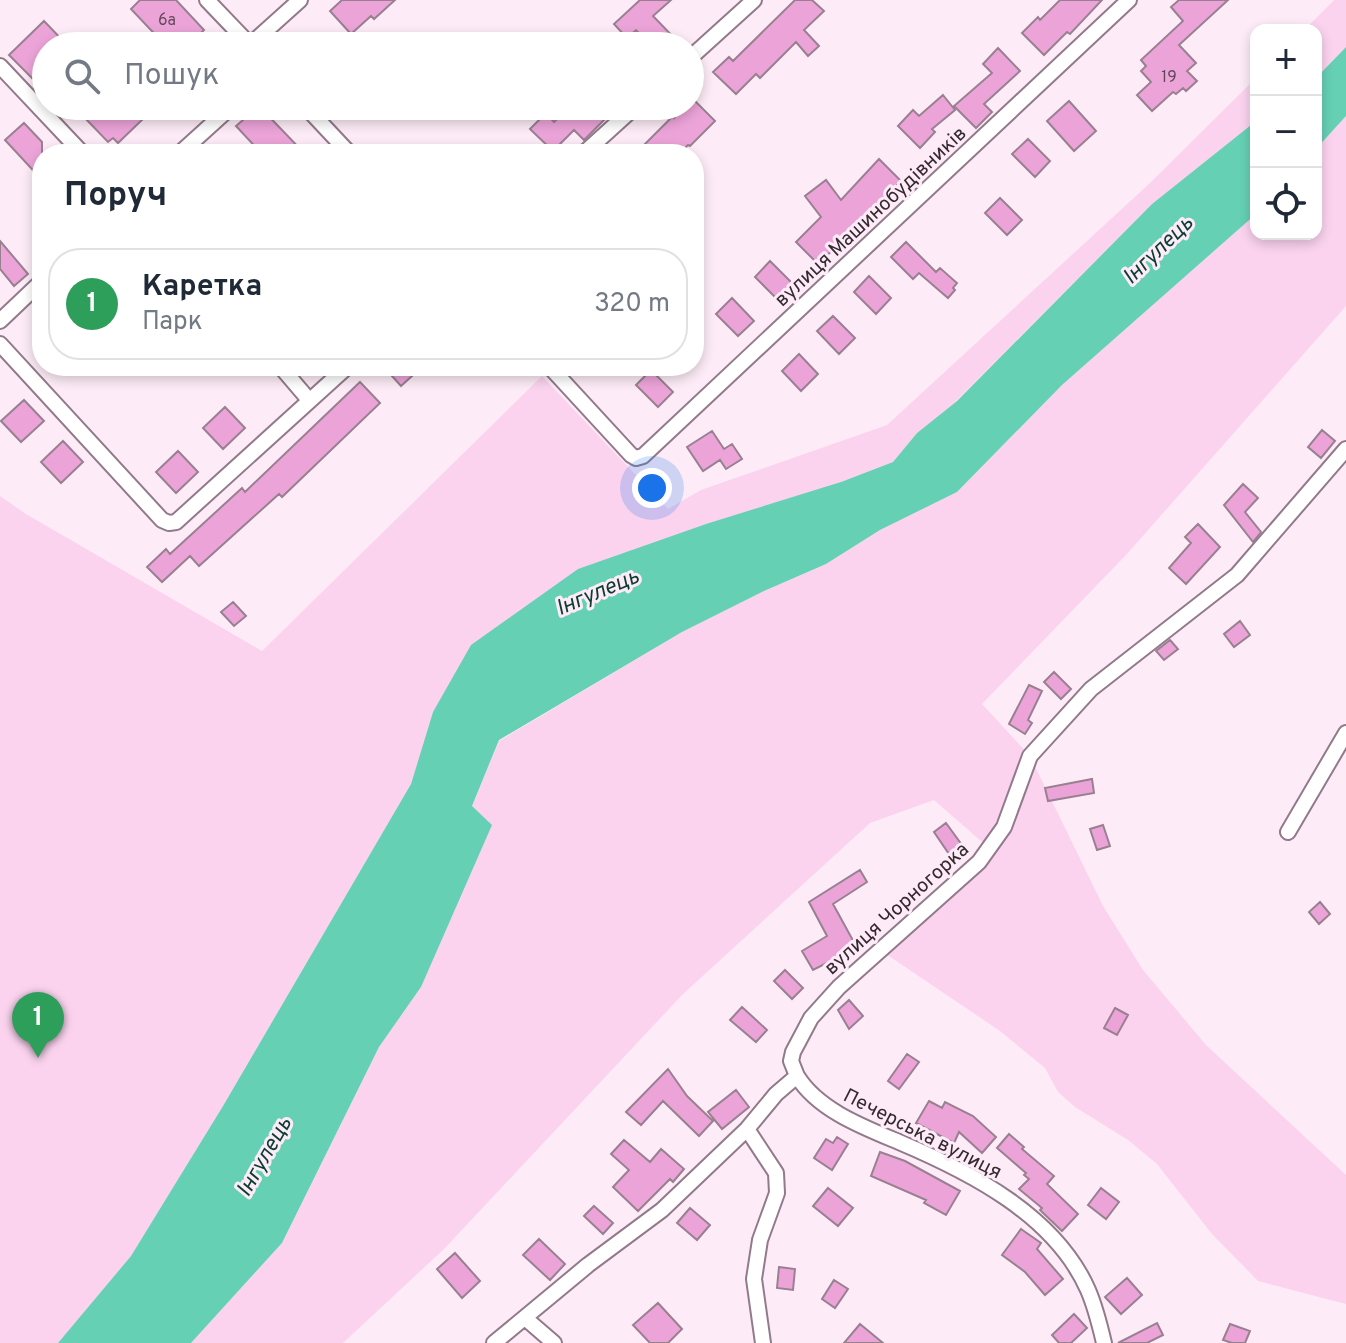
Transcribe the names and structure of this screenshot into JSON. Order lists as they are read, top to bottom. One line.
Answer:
{"streets":{"street":["вулиця Машинобудівників","вулиця Чорногорка","Печерська вулиця"]},"crossings":[["вулиця Чорногорка","Печерська вулиця"]],"water":["Інгулець"],"house_numbers":["6а","19"],"page":{"map_buttons":["+","−"],"search":"Пошук","heading":"Поруч","list":[{"mark":"1","name":"Каретка","note":"Парк","value":"320 m"}],"pins":"1"}}
